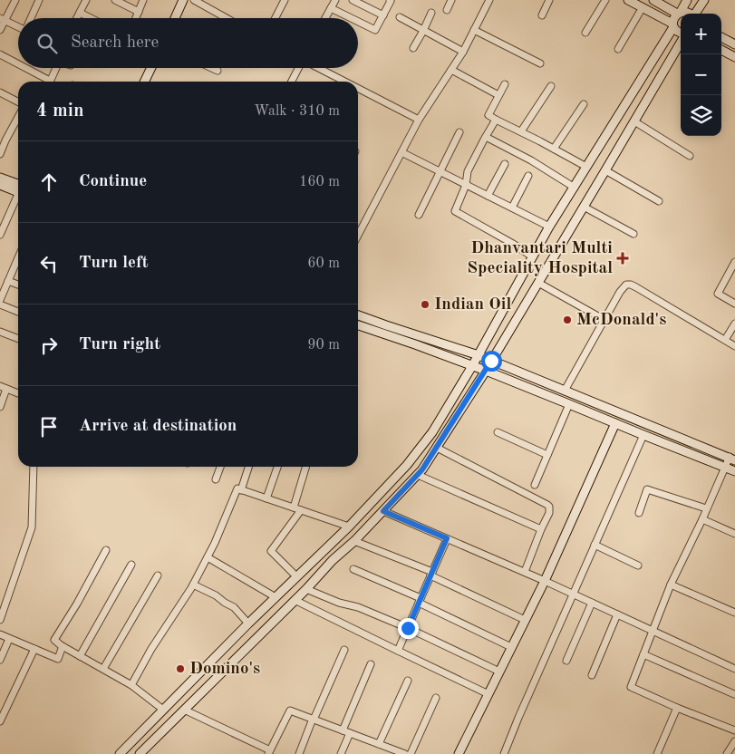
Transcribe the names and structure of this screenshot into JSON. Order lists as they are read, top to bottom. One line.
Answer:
{"places":{"health":["Dhanvantari Multi Speciality Hospital"],"other":["Indian Oil","McDonald's","Domino's"]},"page":{"map_buttons":["+","−"],"search":"Search here","heading":["4 min","Walk · 310 m"],"list":[["Continue","160 m"],["Turn left","60 m"],["Turn right","90 m"],"Arrive at destination"]}}
